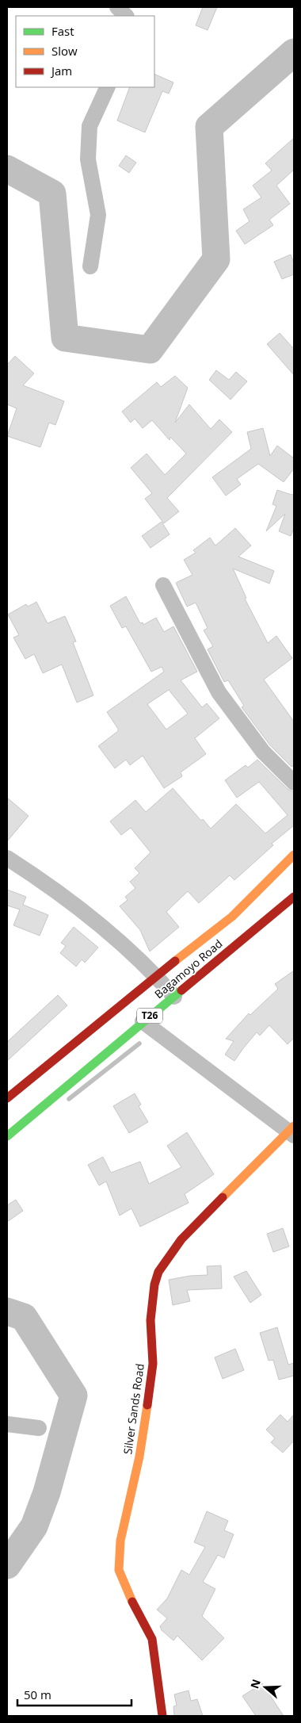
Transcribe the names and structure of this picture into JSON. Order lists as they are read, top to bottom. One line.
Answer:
{"streets":{"main road":["Bagamoyo Road","T26","Silver Sands Road"]},"legend":["Fast","Slow","Jam"],"scale_bar":"50 m","north":"left"}
